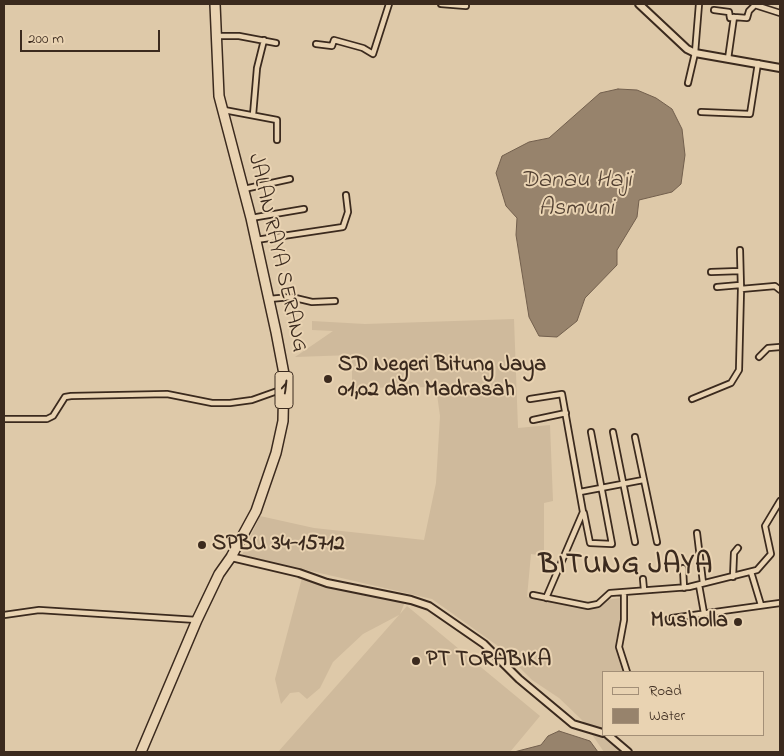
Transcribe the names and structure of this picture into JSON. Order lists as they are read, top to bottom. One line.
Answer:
{"streets":{"highway":["JALAN RAYA SERANG","1"]},"districts":["BITUNG JAYA"],"water":["Danau Haji Asmuni"],"places":["SD Negeri Bitung Jaya 01,02 dan Madrasah","SPBU 34-15712","Musholla","PT TORABIKA"],"legend":["Road","Water"],"scale_bar":"200 m"}
